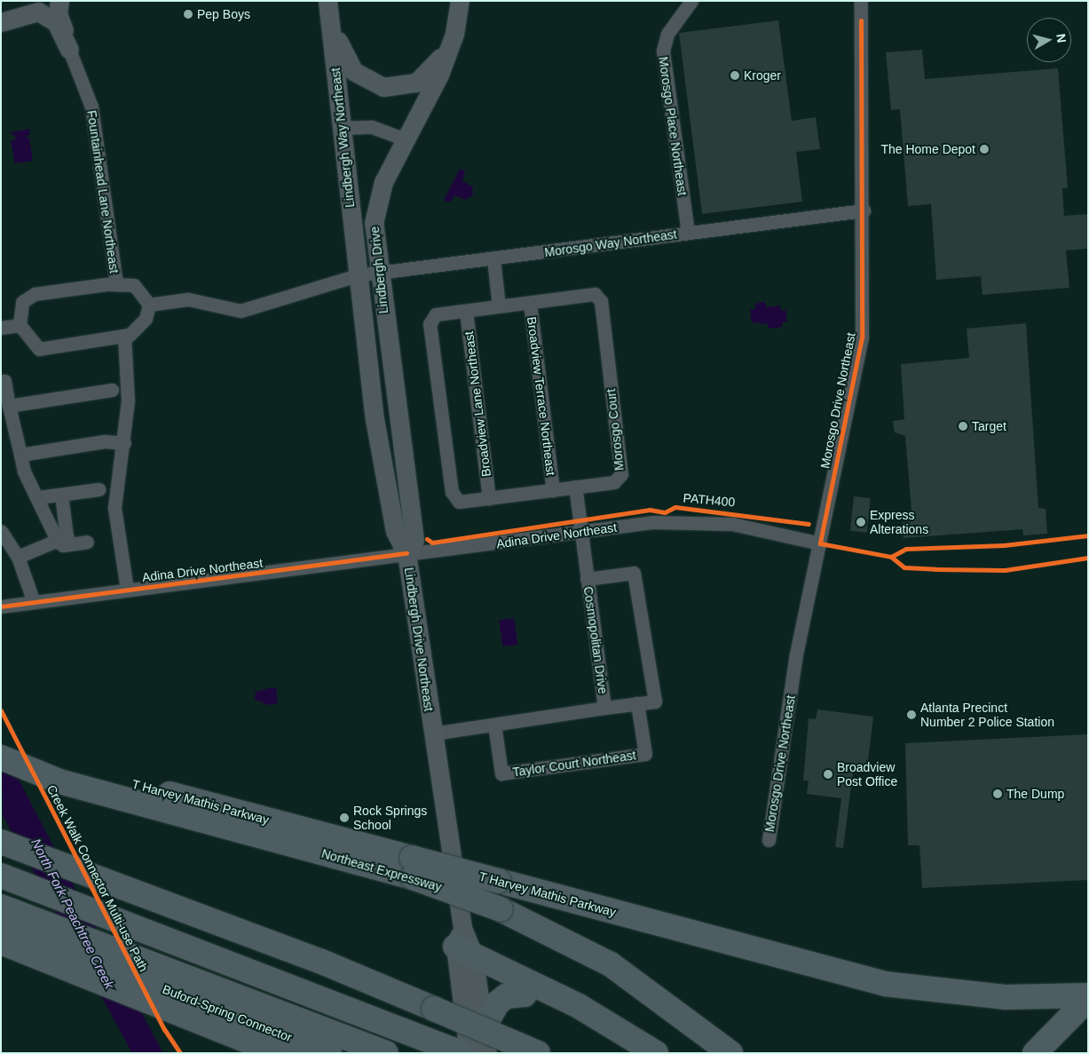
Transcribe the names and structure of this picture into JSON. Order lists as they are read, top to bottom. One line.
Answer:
{"streets":{"highway":["T Harvey Mathis Parkway","Northeast Expressway","Buford-Spring Connector"],"main road":["Lindbergh Way Northeast","Lindbergh Drive","Lindbergh Drive Northeast"],"street":["Morosgo Place Northeast","Fountainhead Lane Northeast","Morosgo Way Northeast","Broadview Terrace Northeast","Morosgo Drive Northeast","Broadview Lane Northeast","Morosgo Court","Adina Drive Northeast","Cosmopolitan Drive","Taylor Court Northeast"],"cycle path":["PATH400","Creek Walk Connector Multi-use Path"]},"crossings":[["Morosgo Place Northeast","Morosgo Way Northeast"],["Lindbergh Way Northeast","Morosgo Way Northeast"],["Lindbergh Way Northeast","Lindbergh Drive Northeast"],["Morosgo Way Northeast","Lindbergh Drive"],["Morosgo Way Northeast","Morosgo Drive Northeast"],["Morosgo Way Northeast","Lindbergh Drive Northeast"],["Lindbergh Drive","Adina Drive Northeast"],["Lindbergh Drive","Lindbergh Drive Northeast"],["Broadview Terrace Northeast","Morosgo Court"],["Morosgo Drive Northeast","Adina Drive Northeast"],["Broadview Lane Northeast","Morosgo Court"],["Morosgo Court","Cosmopolitan Drive"],["Adina Drive Northeast","Lindbergh Drive Northeast"],["Adina Drive Northeast","Cosmopolitan Drive"],["Lindbergh Drive Northeast","Cosmopolitan Drive"],["Cosmopolitan Drive","Taylor Court Northeast"],["T Harvey Mathis Parkway","Northeast Expressway"]],"water":["North Fork Peachtree Creek"],"places":["Pep Boys","Kroger","The Home Depot","Target","Express Alterations","Atlanta Precinct Number 2 Police Station","Broadview Post Office","The Dump","Rock Springs School"],"north":"right"}
